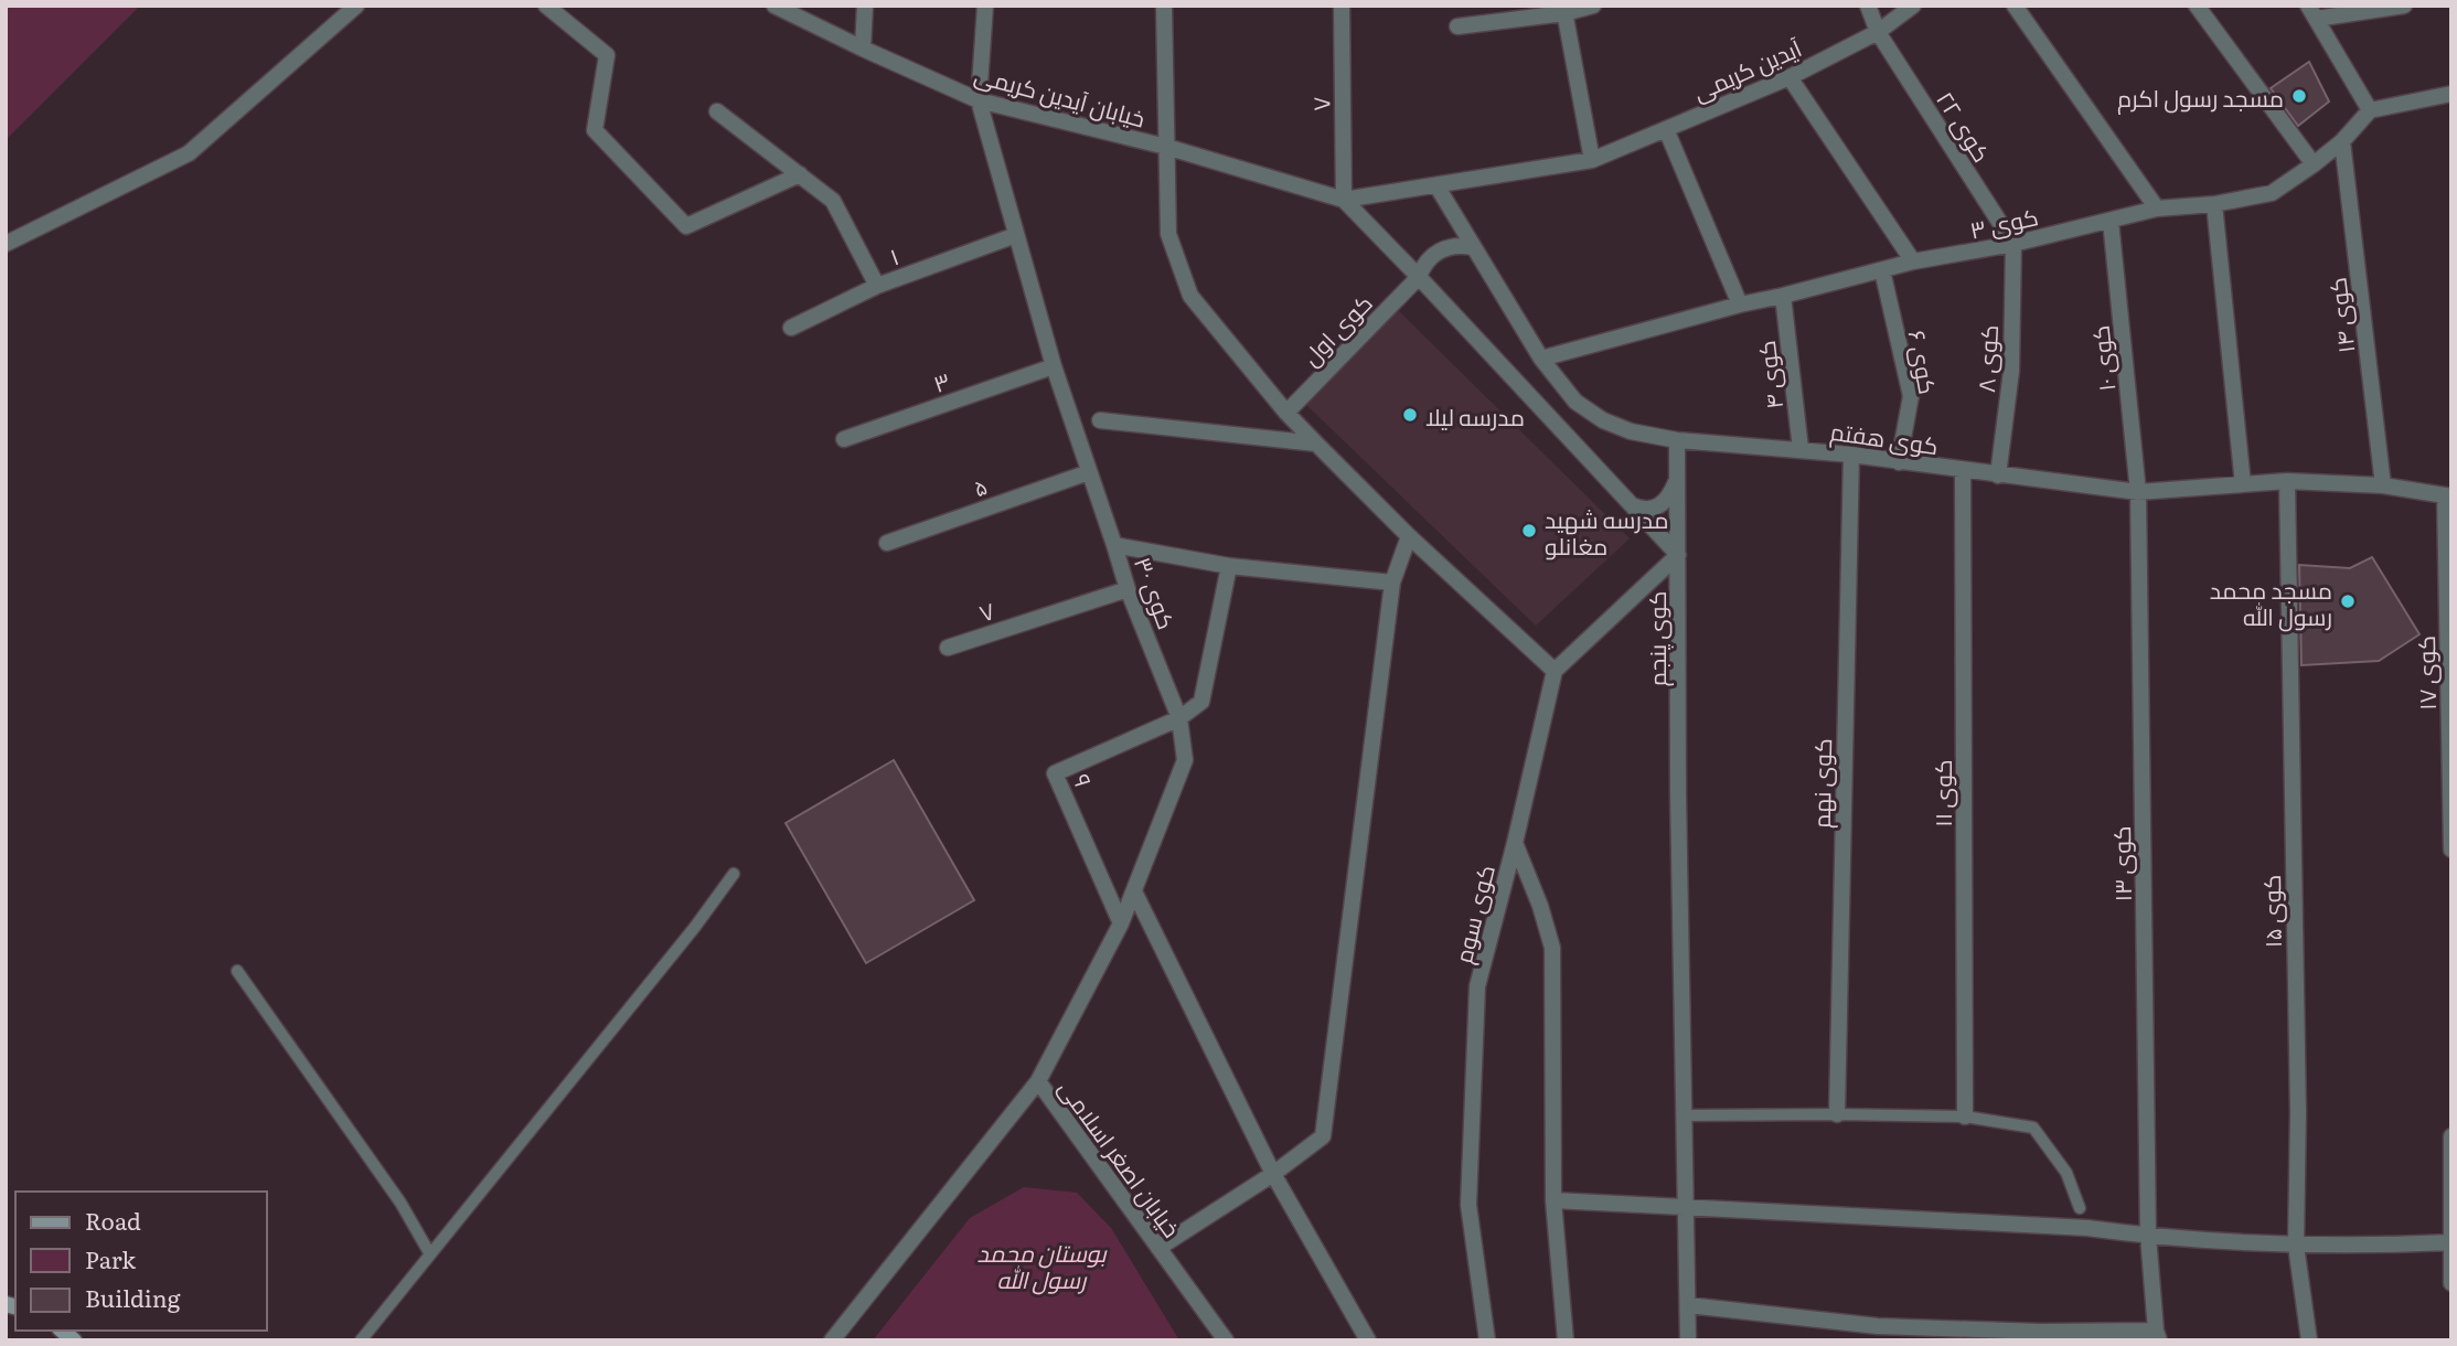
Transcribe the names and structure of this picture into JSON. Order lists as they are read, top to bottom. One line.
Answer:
{"streets":{"street":["آیدین کریمی","خیابان آیدین کریمی","۷","کوی ۲۲","کوی ۳","۱","کوی ۱۴","کوی اول","کوی ۸","کوی ۱۰","کوی ۶","کوی ۴","۳","کوی هفتم","۵","کوی ۳۰","کوی پنجم","کوی ۱۷","۹","کوی نهم","کوی ۱۱","کوی ۱۳","کوی ۱۵","کوی سوم","خیابان اصغر اسلامی"]},"crossings":[["آیدین کریمی","خیابان آیدین کریمی"],["آیدین کریمی","۷"],["آیدین کریمی","کوی ۲۲"],["آیدین کریمی","کوی هفتم"],["خیابان آیدین کریمی","۷"],["خیابان آیدین کریمی","کوی ۳۰"],["۷","کوی ۳۰"],["کوی ۲۲","کوی ۳"],["کوی ۲۲","کوی ۸"],["کوی ۳","کوی ۱۴"],["کوی ۳","کوی ۸"],["کوی ۳","کوی ۱۰"],["کوی ۳","کوی ۶"],["کوی ۳","کوی ۴"],["کوی ۳","کوی هفتم"],["۱","کوی ۳۰"],["کوی ۱۴","کوی هفتم"],["کوی اول","کوی هفتم"],["کوی ۸","کوی هفتم"],["کوی ۱۰","کوی هفتم"],["کوی ۱۰","کوی ۱۳"],["کوی ۶","کوی هفتم"],["کوی ۴","کوی هفتم"],["۳","کوی ۳۰"],["کوی هفتم","کوی پنجم"],["کوی هفتم","کوی ۱۷"],["کوی هفتم","کوی نهم"],["کوی هفتم","کوی ۱۱"],["کوی هفتم","کوی ۱۳"],["کوی هفتم","کوی ۱۵"],["۵","کوی ۳۰"],["کوی ۳۰","۹"],["کوی ۳۰","خیابان اصغر اسلامی"]],"parks":["بوستان محمد رسول الله"],"places":["مسجد رسول اکرم","مدرسه لیلا","مدرسه شهید مغانلو","مسجد محمد رسول الله"],"legend":["Road","Park","Building"]}
